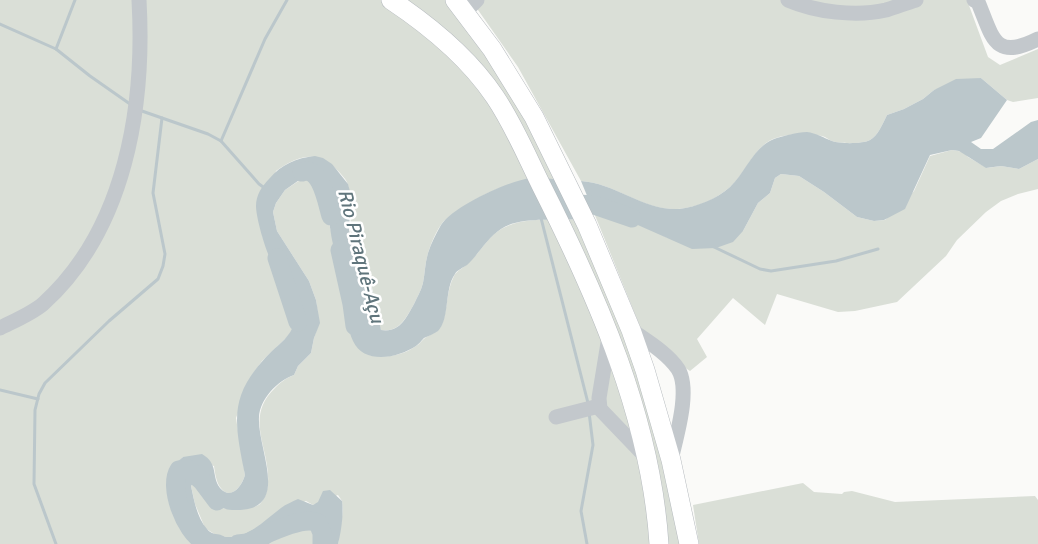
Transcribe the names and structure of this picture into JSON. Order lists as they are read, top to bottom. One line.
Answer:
{"water":["Rio Piraquê-Açu"]}
